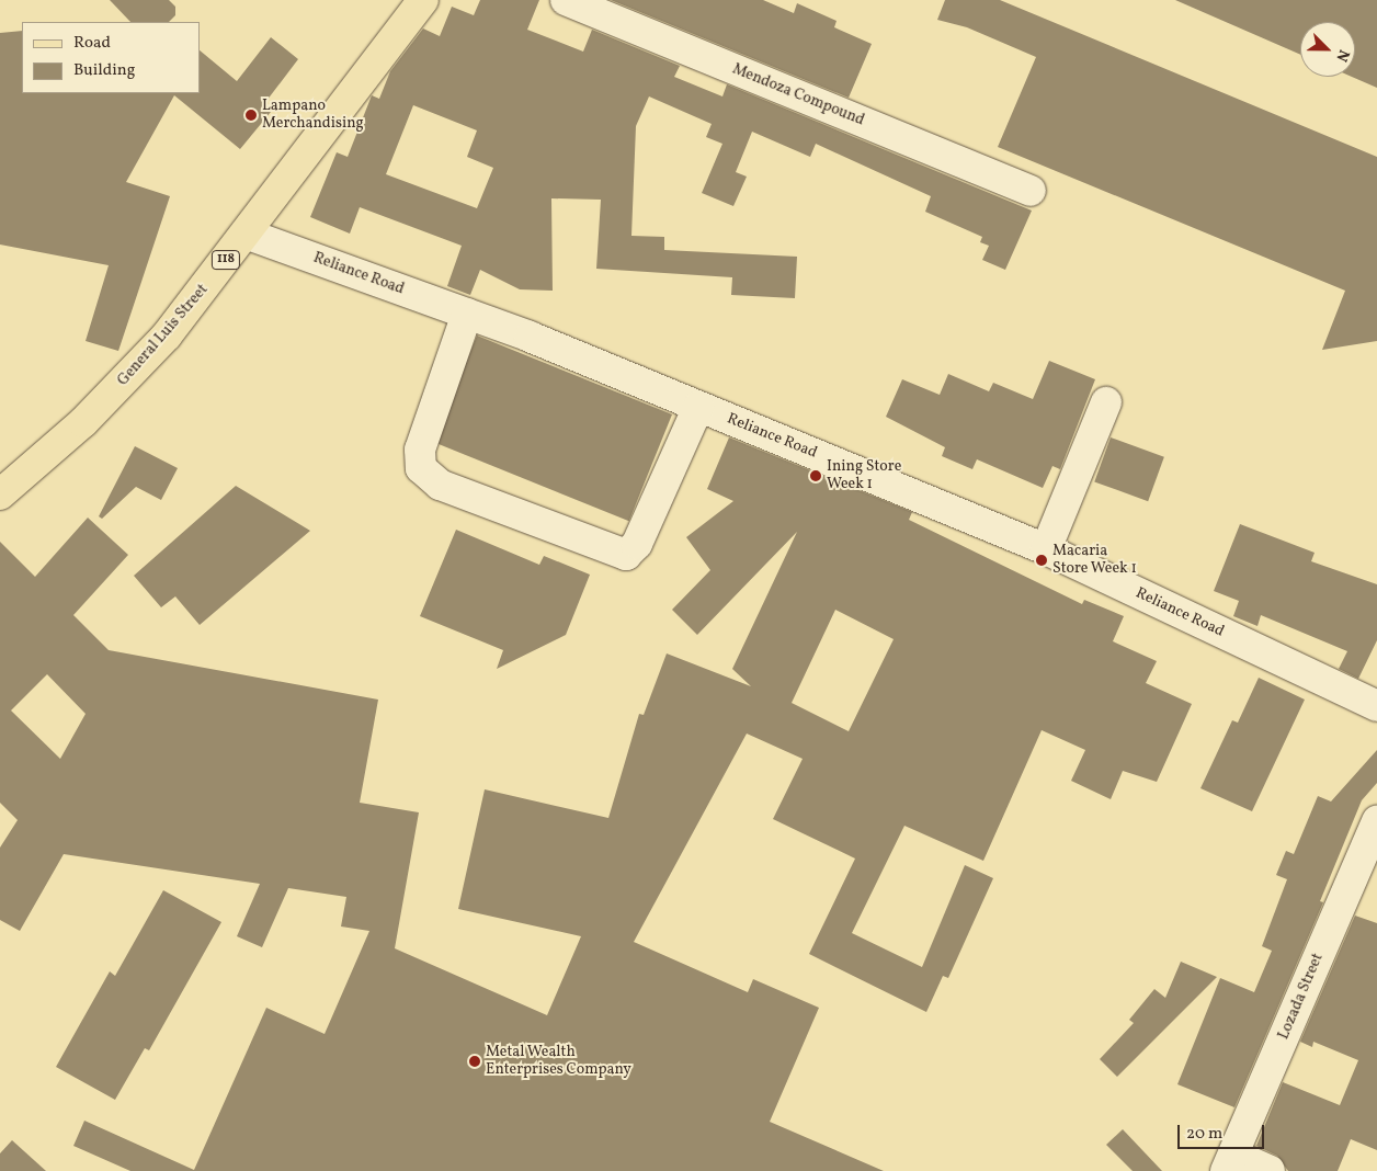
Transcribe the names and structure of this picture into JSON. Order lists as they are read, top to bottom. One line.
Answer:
{"streets":{"main road":["118","General Luis Street"],"street":["Mendoza Compound","Reliance Road","Lozada Street"]},"crossings":[["Reliance Road","General Luis Street"]],"places":["Lampano Merchandising","Ining Store Week 1","Macaria Store Week 1","Metal Wealth Enterprises Company"],"legend":["Road","Building"],"scale_bar":"20 m","north":"bottom right"}
